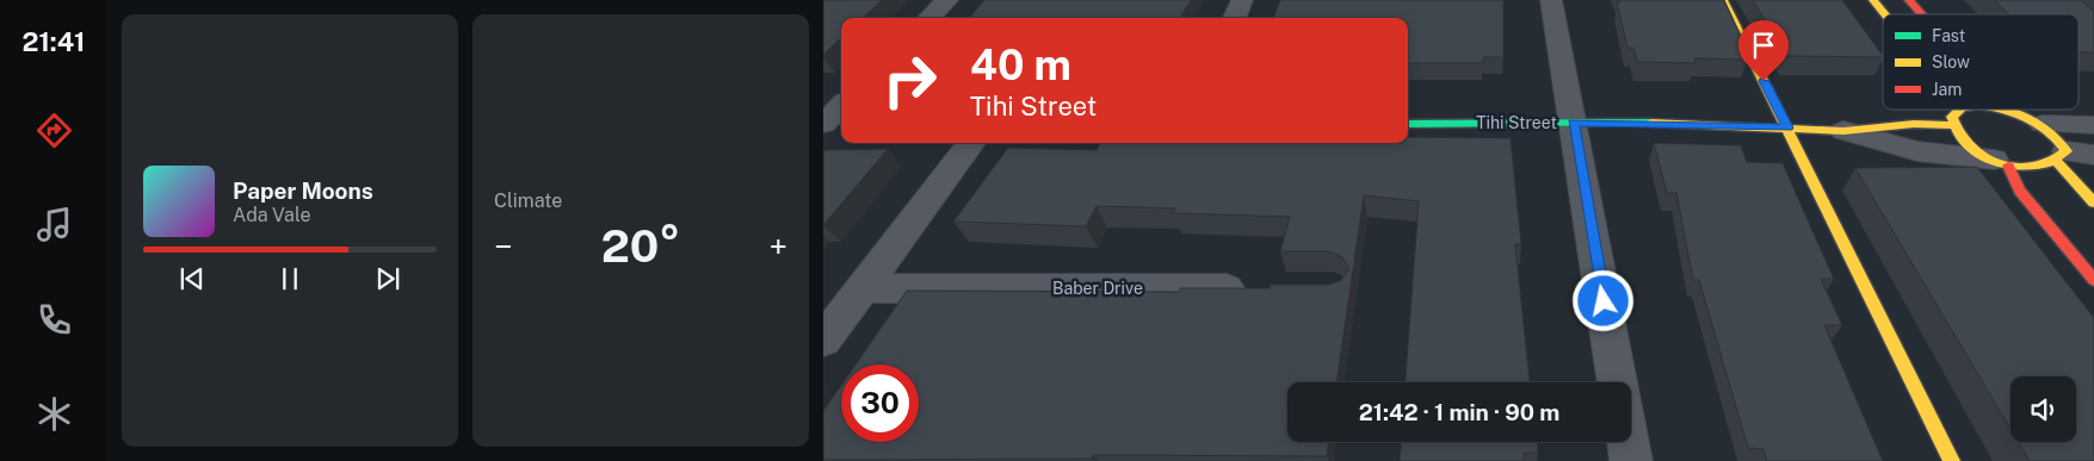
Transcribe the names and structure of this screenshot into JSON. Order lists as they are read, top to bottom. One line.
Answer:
{"streets":{"street":["Tihi Street","Baber Drive"]},"legend":["Fast","Slow","Jam"],"page":{"tabs":"21:41","tile":"Climate","turn":["40 m","Tihi Street"],"song":["Paper Moons","Ada Vale"],"heat":["−","20°","+"],"limit":"30","trip":"21:42 · 1 min · 90 m"}}
